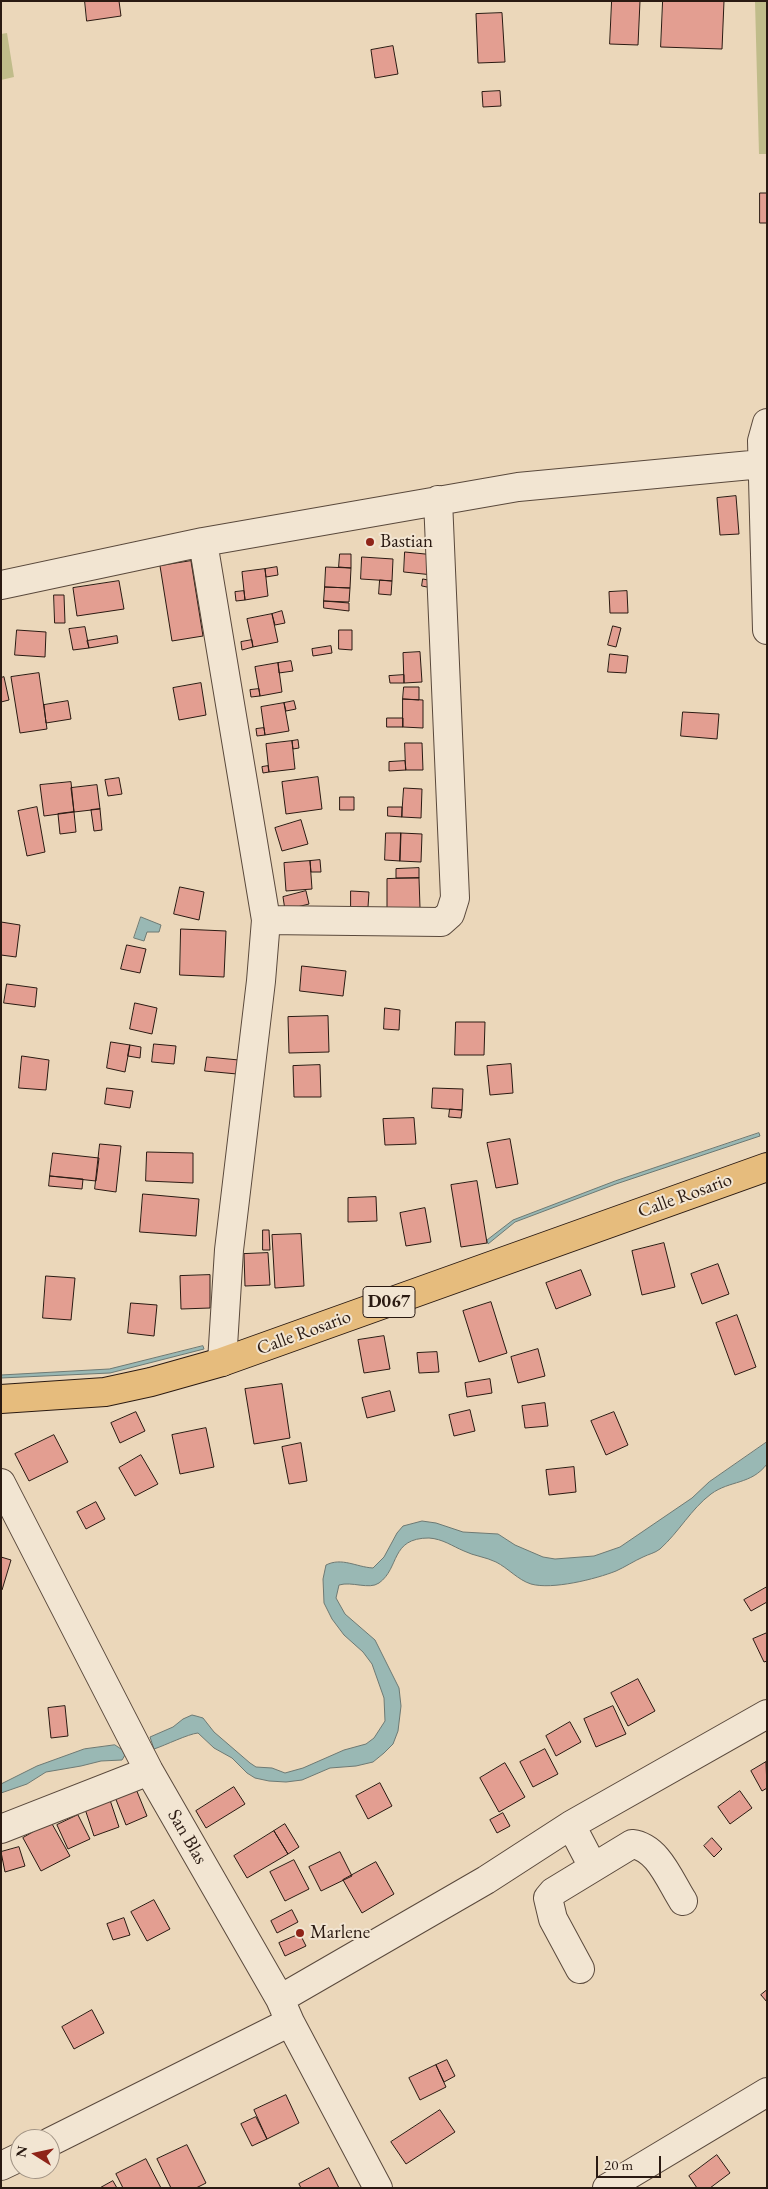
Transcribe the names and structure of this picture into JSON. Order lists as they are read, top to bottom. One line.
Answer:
{"streets":{"main road":["Calle Rosario","D067"],"street":["San Blas"]},"places":["Bastian","Marlene"],"scale_bar":"20 m","north":"left"}
